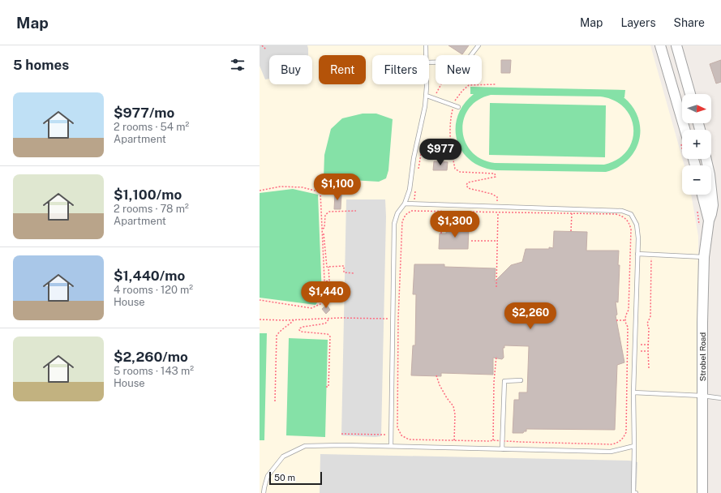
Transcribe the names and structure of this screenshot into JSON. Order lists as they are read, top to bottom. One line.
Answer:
{"streets":{"street":["Strobel Road"]},"scale_bar":"50 m","north":"right","page":{"header":"Map","nav":["Map","Layers","Share"],"heading":"5 homes","chip":["Buy","Rent","Filters","New"],"list":[{"name":"$977/mo","note":"2 rooms · 54 m² · Apartment"},{"name":"$1,100/mo","note":"2 rooms · 78 m² · Apartment"},{"name":"$1,440/mo","note":"4 rooms · 120 m² · House"},{"name":"$2,260/mo","note":"5 rooms · 143 m² · House"}],"map_buttons":["+","−"],"price":["$977","$1,100","$1,300","$1,440","$2,260"],"scale":"50 m"}}
